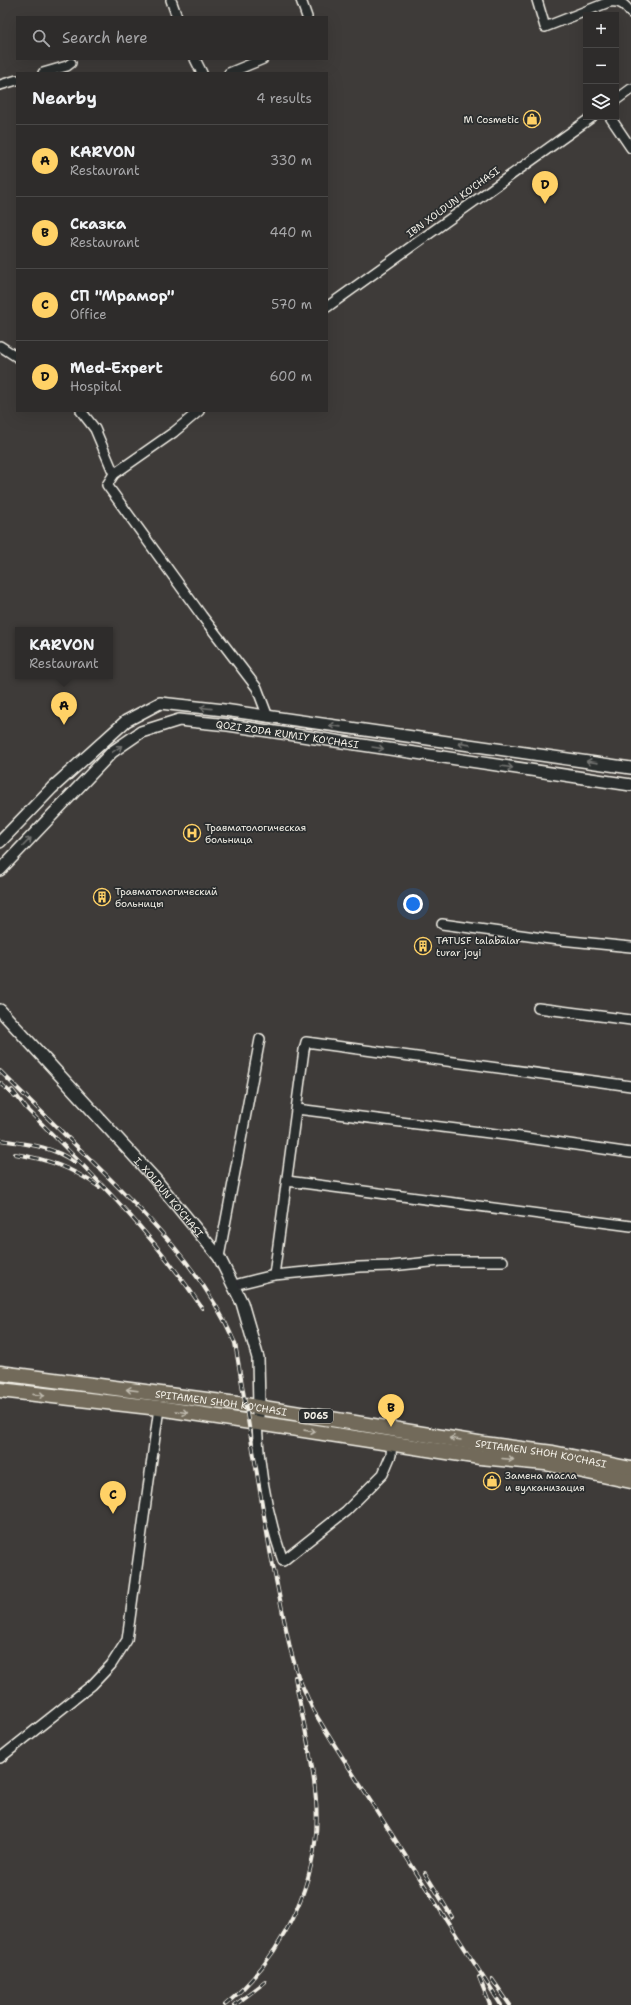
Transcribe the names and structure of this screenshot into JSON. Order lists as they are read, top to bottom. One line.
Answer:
{"streets":{"main road":["SPITAMEN SHOH KO'CHASI","D065"],"street":["IBN XOLDUN KO'CHASI","QOZI ZODA RUMIY KO'CHASI","I. XOLDUN KO'CHASI"]},"crossings":[["I. XOLDUN KO'CHASI","SPITAMEN SHOH KO'CHASI"]],"places":{"shop":["M Cosmetic","Замена масла и вулканизация"],"hospital":["Травматологическая больница"],"building":["Травматологический больницы","TATUSF talabalar turar joyi"]},"page":{"map_buttons":["+","−"],"search":"Search here","heading":["Nearby","4 results"],"list":[{"mark":"A","name":"KARVON","note":"Restaurant","value":"330 m"},{"mark":"B","name":"Сказка","note":"Restaurant","value":"440 m"},{"mark":"C","name":"СП \"Мрамор\"","note":"Office","value":"570 m"},{"mark":"D","name":"Med-Expert","note":"Hospital","value":"600 m"}],"pins":["D","A","B","C"],"popup":["KARVON","Restaurant"]}}
